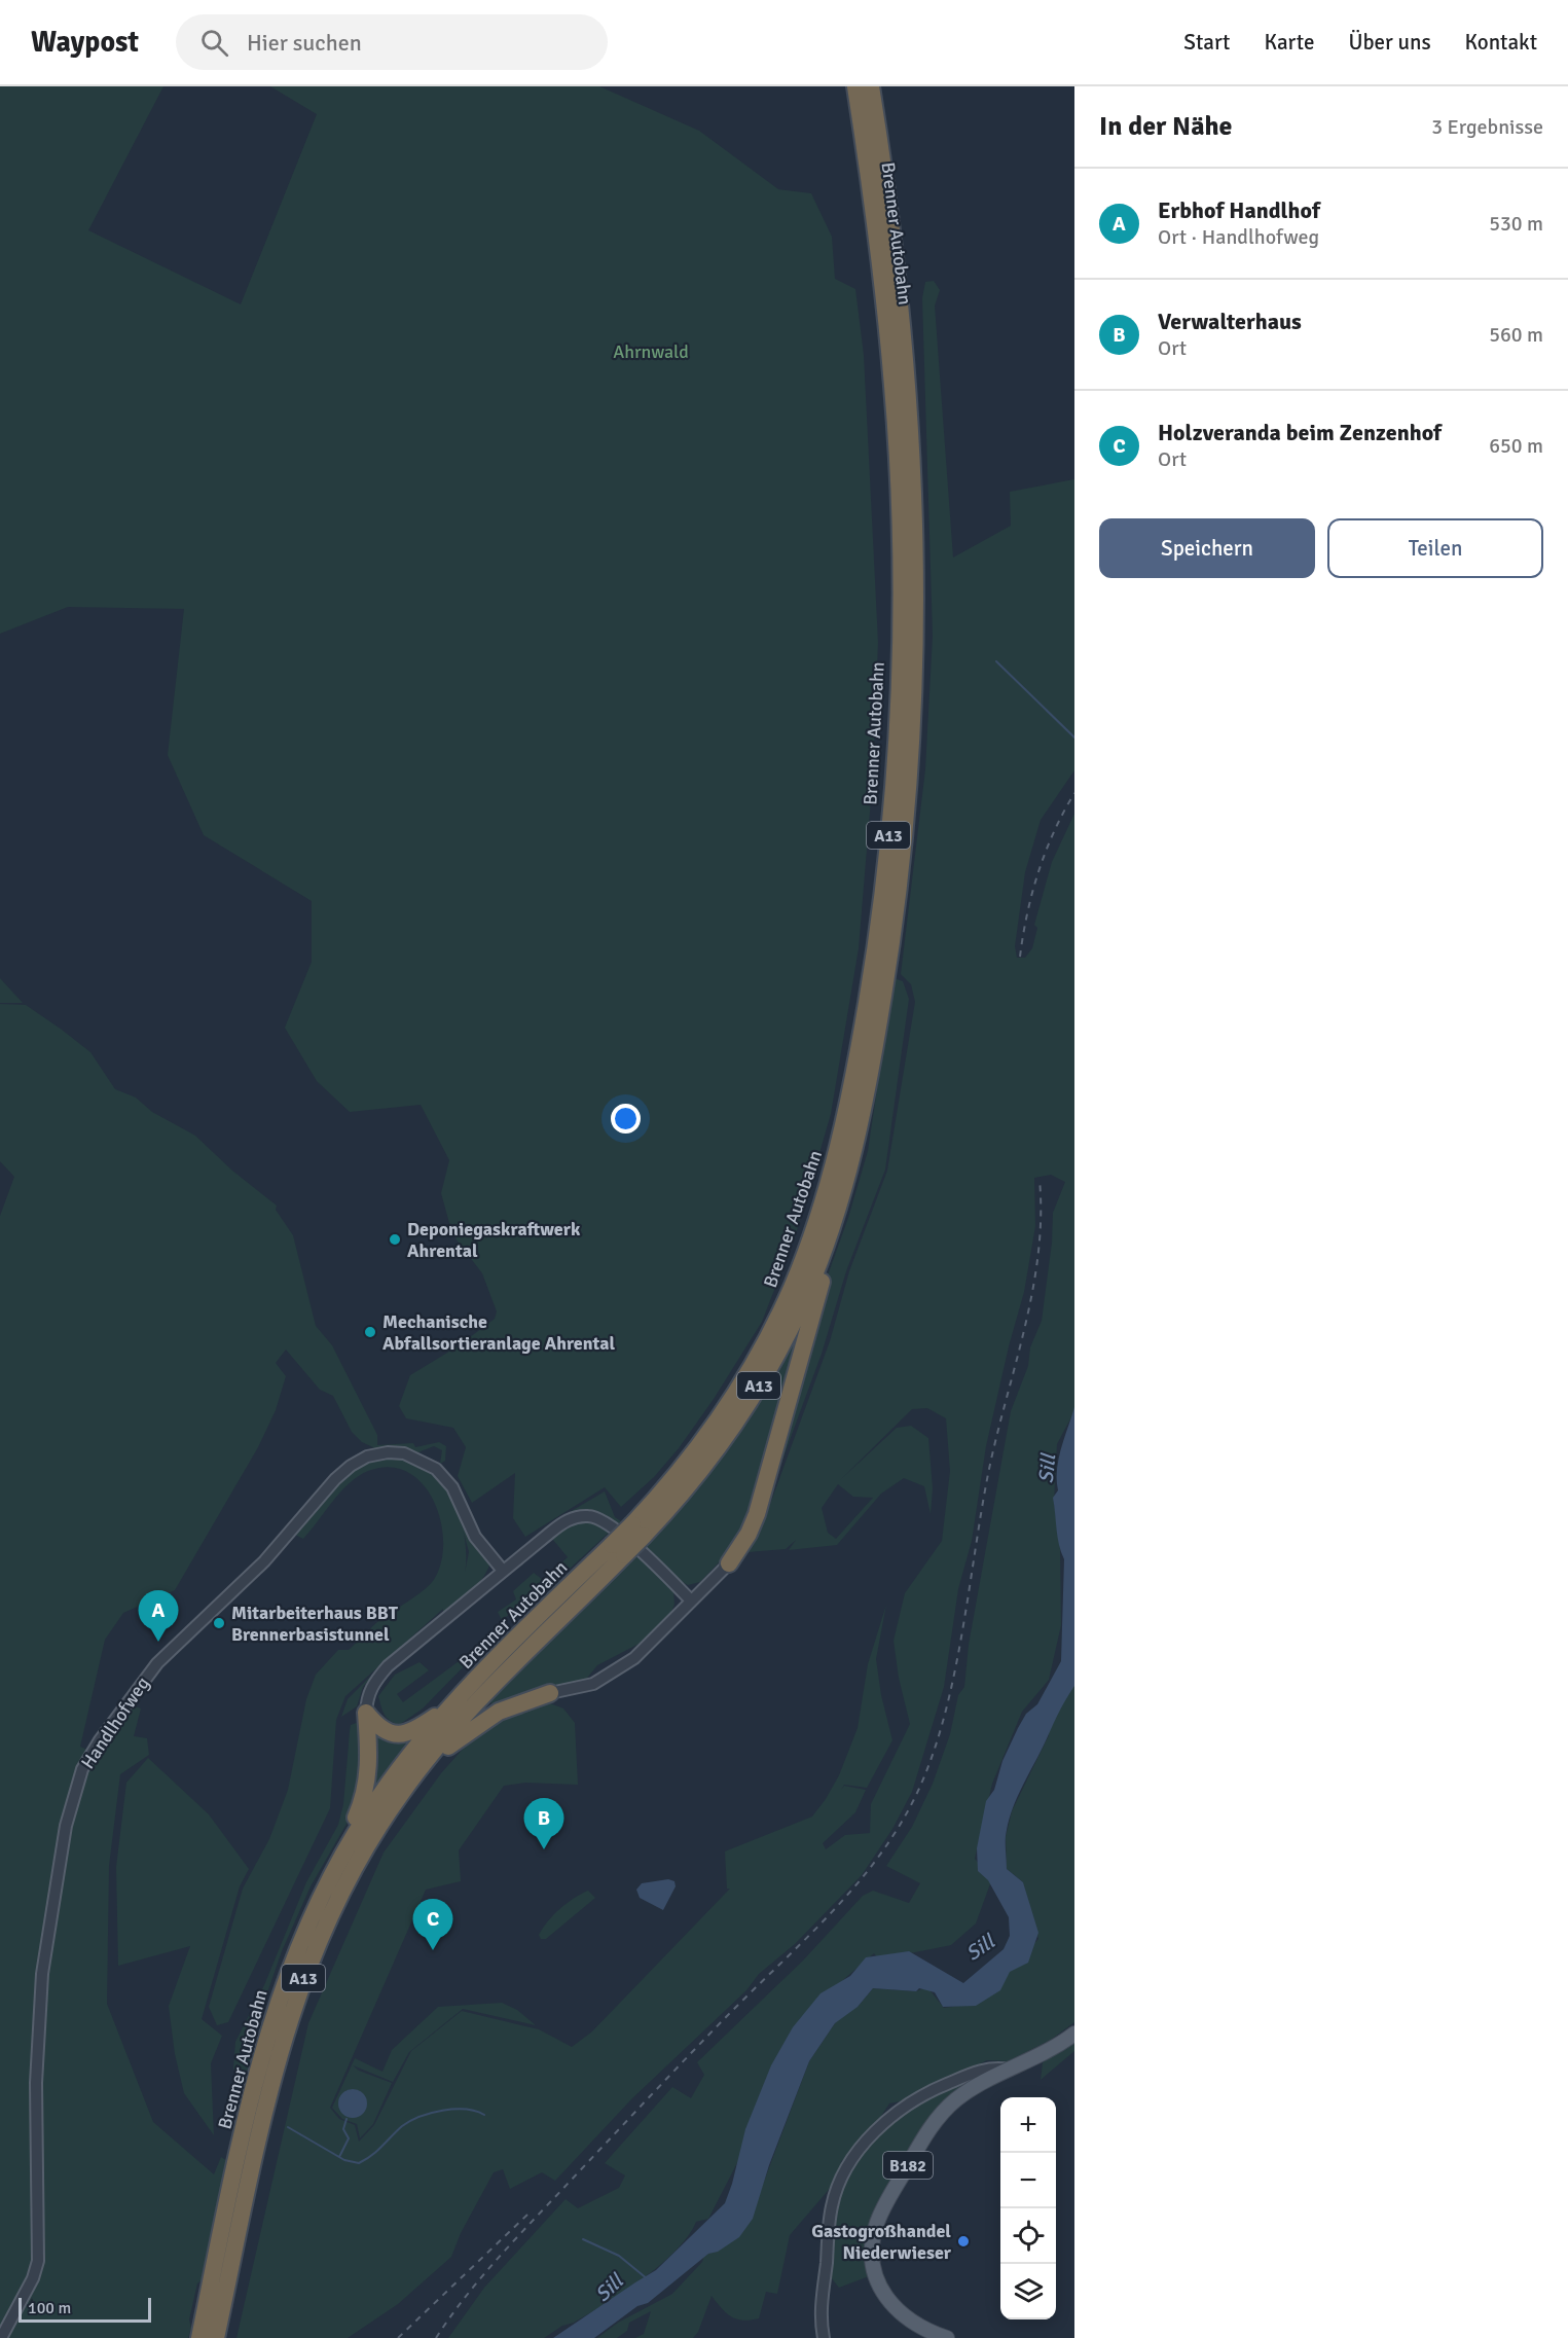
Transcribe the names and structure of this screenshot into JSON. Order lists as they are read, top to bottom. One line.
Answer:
{"streets":{"highway":["Brenner Autobahn","A13"],"main road":["B182"],"street":["Handlhofweg"]},"water":["Sill"],"parks":["Ahrnwald"],"places":["Deponiegaskraftwerk Ahrental","Mechanische Abfallsortieranlage Ahrental","Mitarbeiterhaus BBT Brennerbasistunnel","Gastogroßhandel Niederwieser"],"scale_bar":"100 m","page":{"header":"Waypost","search":"Hier suchen","nav":["Start","Karte","Über uns","Kontakt"],"heading":["In der Nähe","3 Ergebnisse"],"list":[{"mark":"A","name":"Erbhof Handlhof","note":"Ort · Handlhofweg","value":"530 m"},{"mark":"B","name":"Verwalterhaus","note":"Ort","value":"560 m"},{"mark":"C","name":"Holzveranda beim Zenzenhof","note":"Ort","value":"650 m"}],"buttons":["Speichern","Teilen"],"pins":["A","B","C"],"map_buttons":["+","−"],"scale":"100 m"}}
